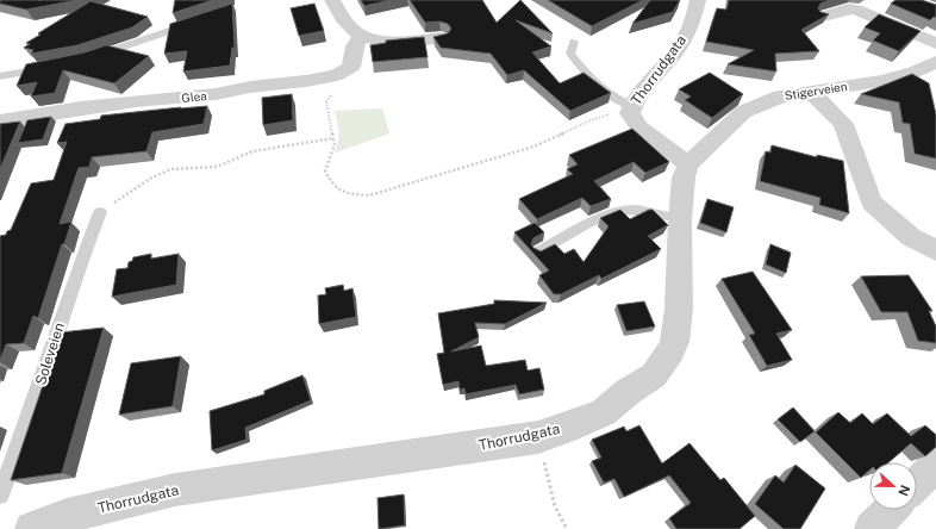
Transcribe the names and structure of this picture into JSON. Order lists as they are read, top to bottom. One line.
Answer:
{"streets":{"street":["Thorrudgata","Stigerveien","Glea"],"lane":["Soleveien"]},"crossings":[["Thorrudgata","Stigerveien"]],"north":"right"}
